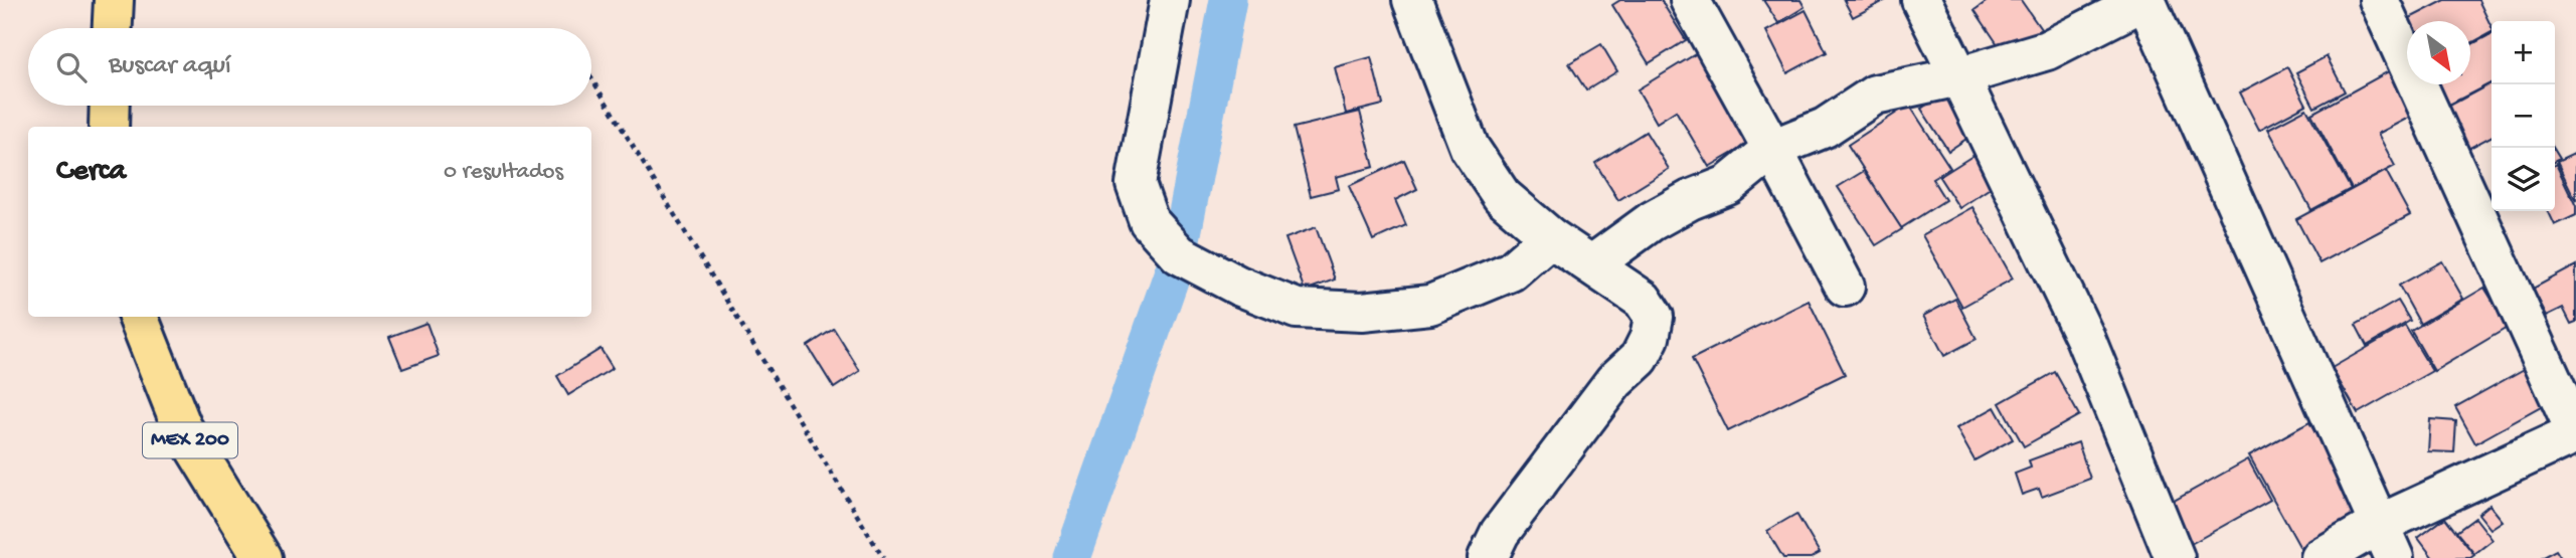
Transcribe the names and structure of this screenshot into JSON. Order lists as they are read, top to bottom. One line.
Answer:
{"streets":{"highway":["MEX 200"]},"north":"bottom right","page":{"map_buttons":["+","−"],"search":"Buscar aquí","heading":["Cerca","0 resultados"]}}
